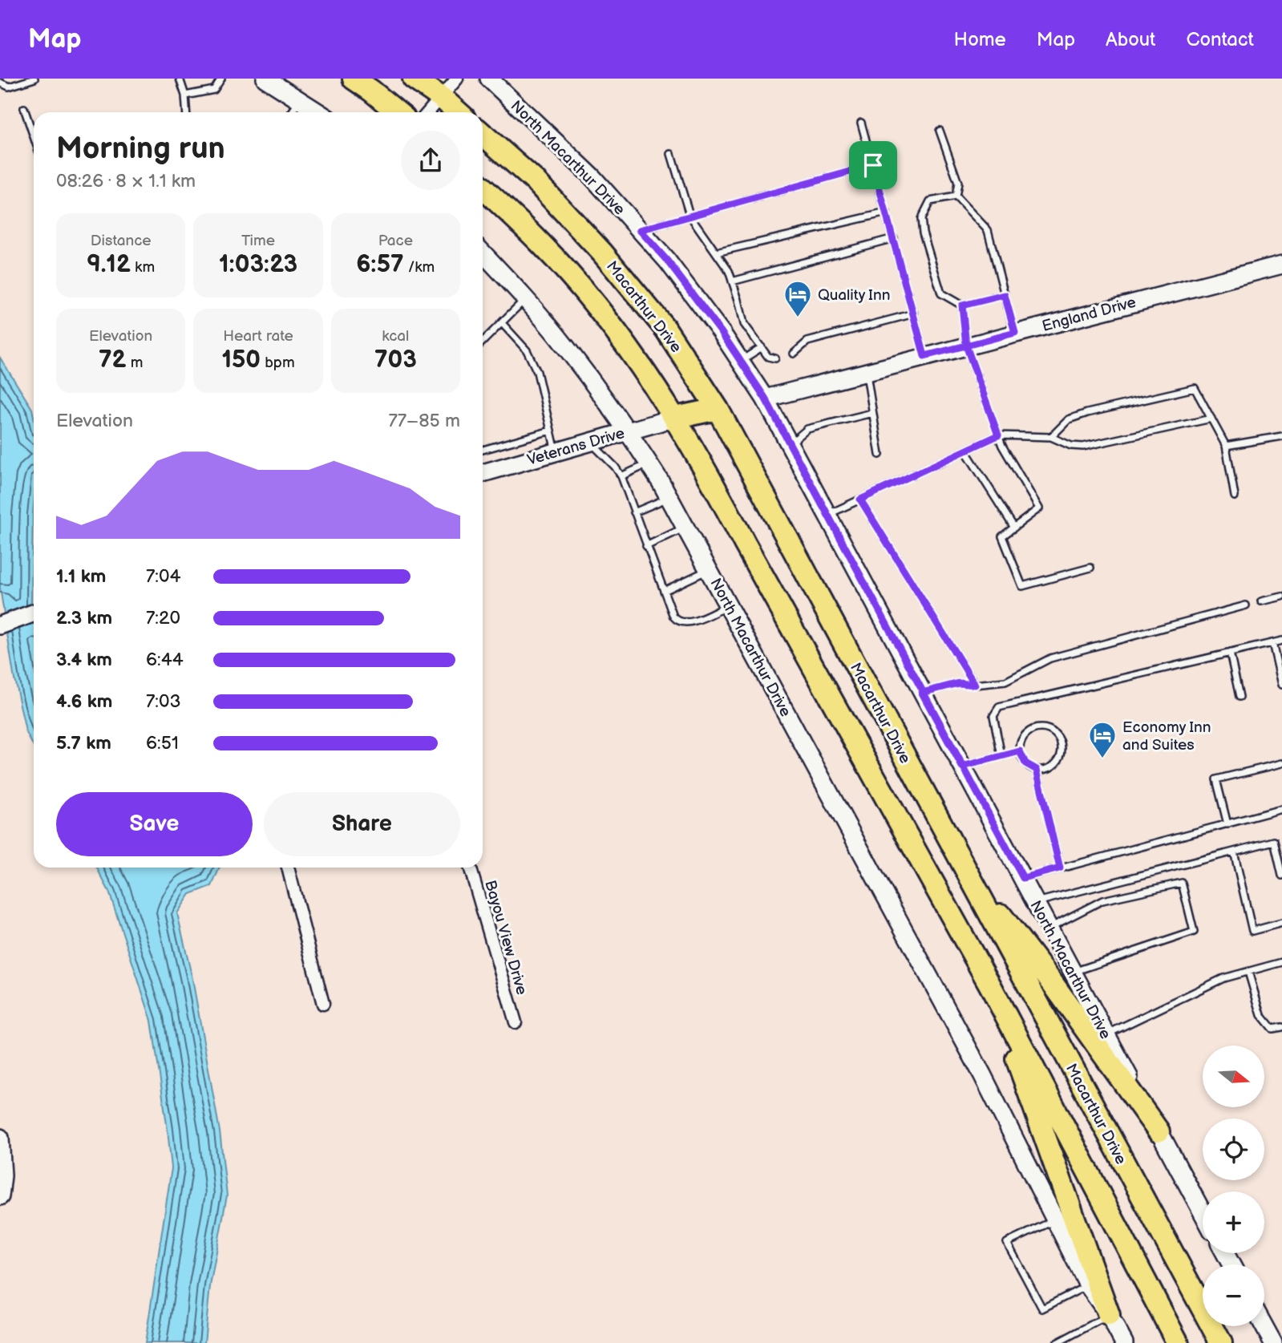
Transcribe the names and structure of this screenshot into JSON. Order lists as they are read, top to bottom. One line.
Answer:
{"streets":{"highway":["Macarthur Drive"],"street":["North Macarthur Drive","England Drive","Veterans Drive","Bayou View Drive"]},"crossings":[["North Macarthur Drive","England Drive"],["North Macarthur Drive","Veterans Drive"]],"places":{"hotel":["Quality Inn","Economy Inn and Suites"]},"north":"right","page":{"header":"Map","nav":["Home","Map","About","Contact"],"heading":["Morning run","08:26 · 8 × 1.1 km"],"stats":[["Distance","9.12 km"],["Time","1:03:23"],["Pace","6:57 /km"],["Elevation","72 m"],["Heart rate","150 bpm"],["kcal","703"]],"chart":["Elevation","77–85 m"],"list":[{"name":"1.1 km","note":"7:04"},{"name":"2.3 km","note":"7:20"},{"name":"3.4 km","note":"6:44"},{"name":"4.6 km","note":"7:03"},{"name":"5.7 km","note":"6:51"}],"buttons":["Save","Share"],"map_buttons":["+","−"]}}
